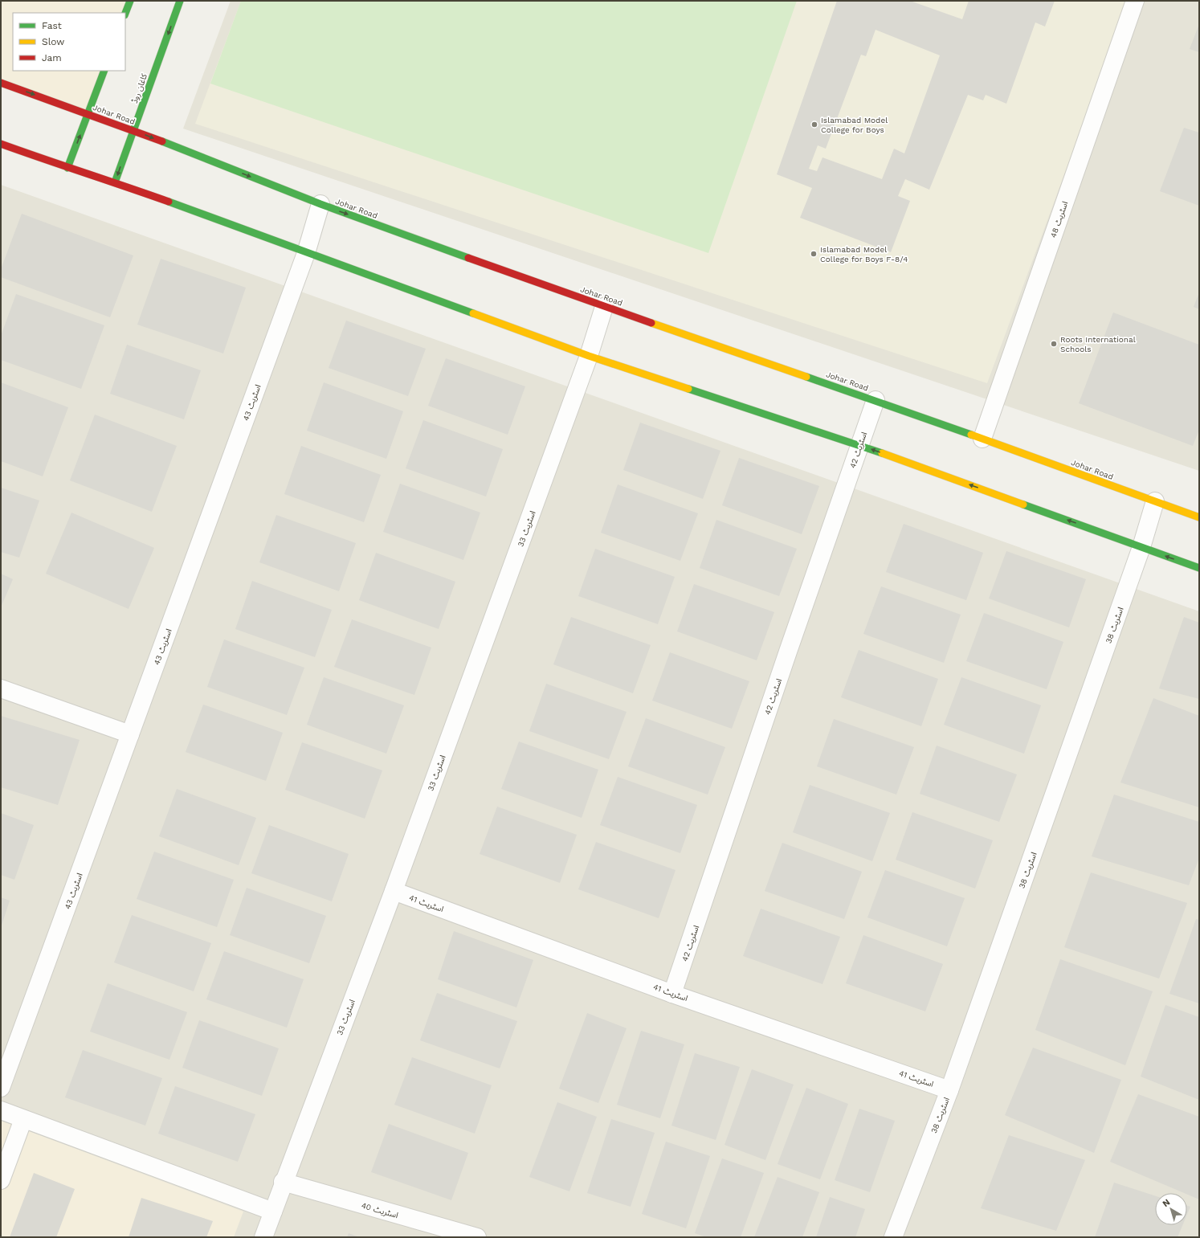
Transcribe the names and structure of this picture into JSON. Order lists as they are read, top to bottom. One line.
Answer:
{"streets":{"street":["کاغان روڈ","Johar Road","اسٹریٹ 48","اسٹریٹ 43","اسٹریٹ 42","اسٹریٹ 33","اسٹریٹ 38","اسٹریٹ 41","اسٹریٹ 40"]},"crossings":[["کاغان روڈ","Johar Road"],["Johar Road","اسٹریٹ 48"],["Johar Road","اسٹریٹ 43"],["Johar Road","اسٹریٹ 42"],["Johar Road","اسٹریٹ 33"],["Johar Road","اسٹریٹ 38"],["اسٹریٹ 42","اسٹریٹ 41"],["اسٹریٹ 33","اسٹریٹ 41"],["اسٹریٹ 33","اسٹریٹ 40"],["اسٹریٹ 38","اسٹریٹ 41"]],"places":["Islamabad Model College for Boys","Islamabad Model College for Boys F-8/4","Roots International Schools"],"legend":["Fast","Slow","Jam"],"north":"top left"}
